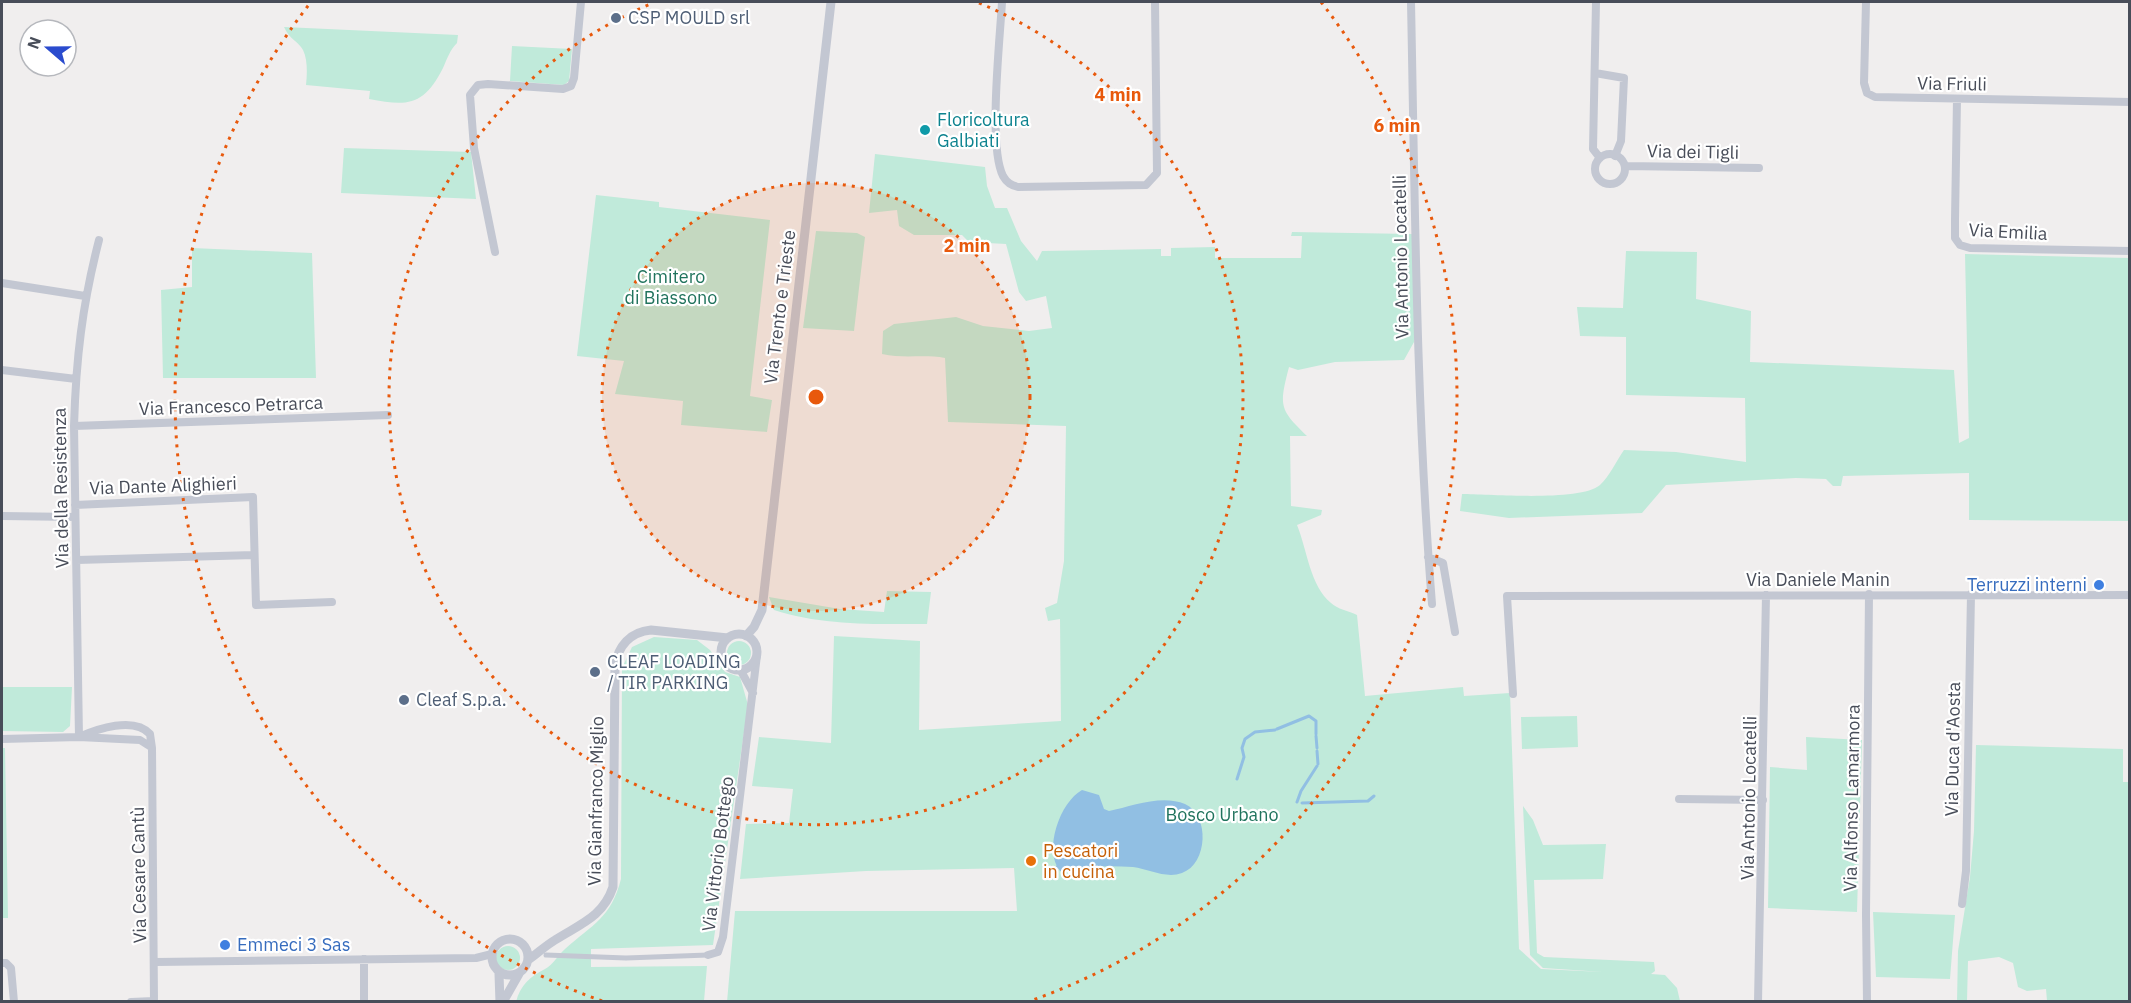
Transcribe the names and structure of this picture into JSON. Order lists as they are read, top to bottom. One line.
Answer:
{"streets":{"street":["Via Friuli","Via dei Tigli","Via Emilia","Via Antonio Locatelli","Via Trento e Trieste","Via Francesco Petrarca","Via Dante Alighieri","Via della Resistenza","Via Daniele Manin","Via Duca d'Aosta","Via Alfonso Lamarmora","Via Gianfranco Miglio","Via Vittorio Bottego","Via Cesare Cantù"]},"crossings":[["Via Friuli","Via Emilia"],["Via Antonio Locatelli","Via Daniele Manin"],["Via Trento e Trieste","Via Gianfranco Miglio"],["Via Trento e Trieste","Via Vittorio Bottego"],["Via Francesco Petrarca","Via della Resistenza"],["Via Dante Alighieri","Via della Resistenza"],["Via Daniele Manin","Via Duca d'Aosta"],["Via Daniele Manin","Via Alfonso Lamarmora"],["Via Gianfranco Miglio","Via Vittorio Bottego"]],"parks":["Cimitero di Biassono","Bosco Urbano"],"places":["CSP MOULD srl","Floricoltura Galbiati","Terruzzi interni","CLEAF LOADING / TIR PARKING","Cleaf S.p.a.","Pescatori in cucina","Emmeci 3 Sas"],"north":"left","rings":["4 min","6 min","2 min"]}
